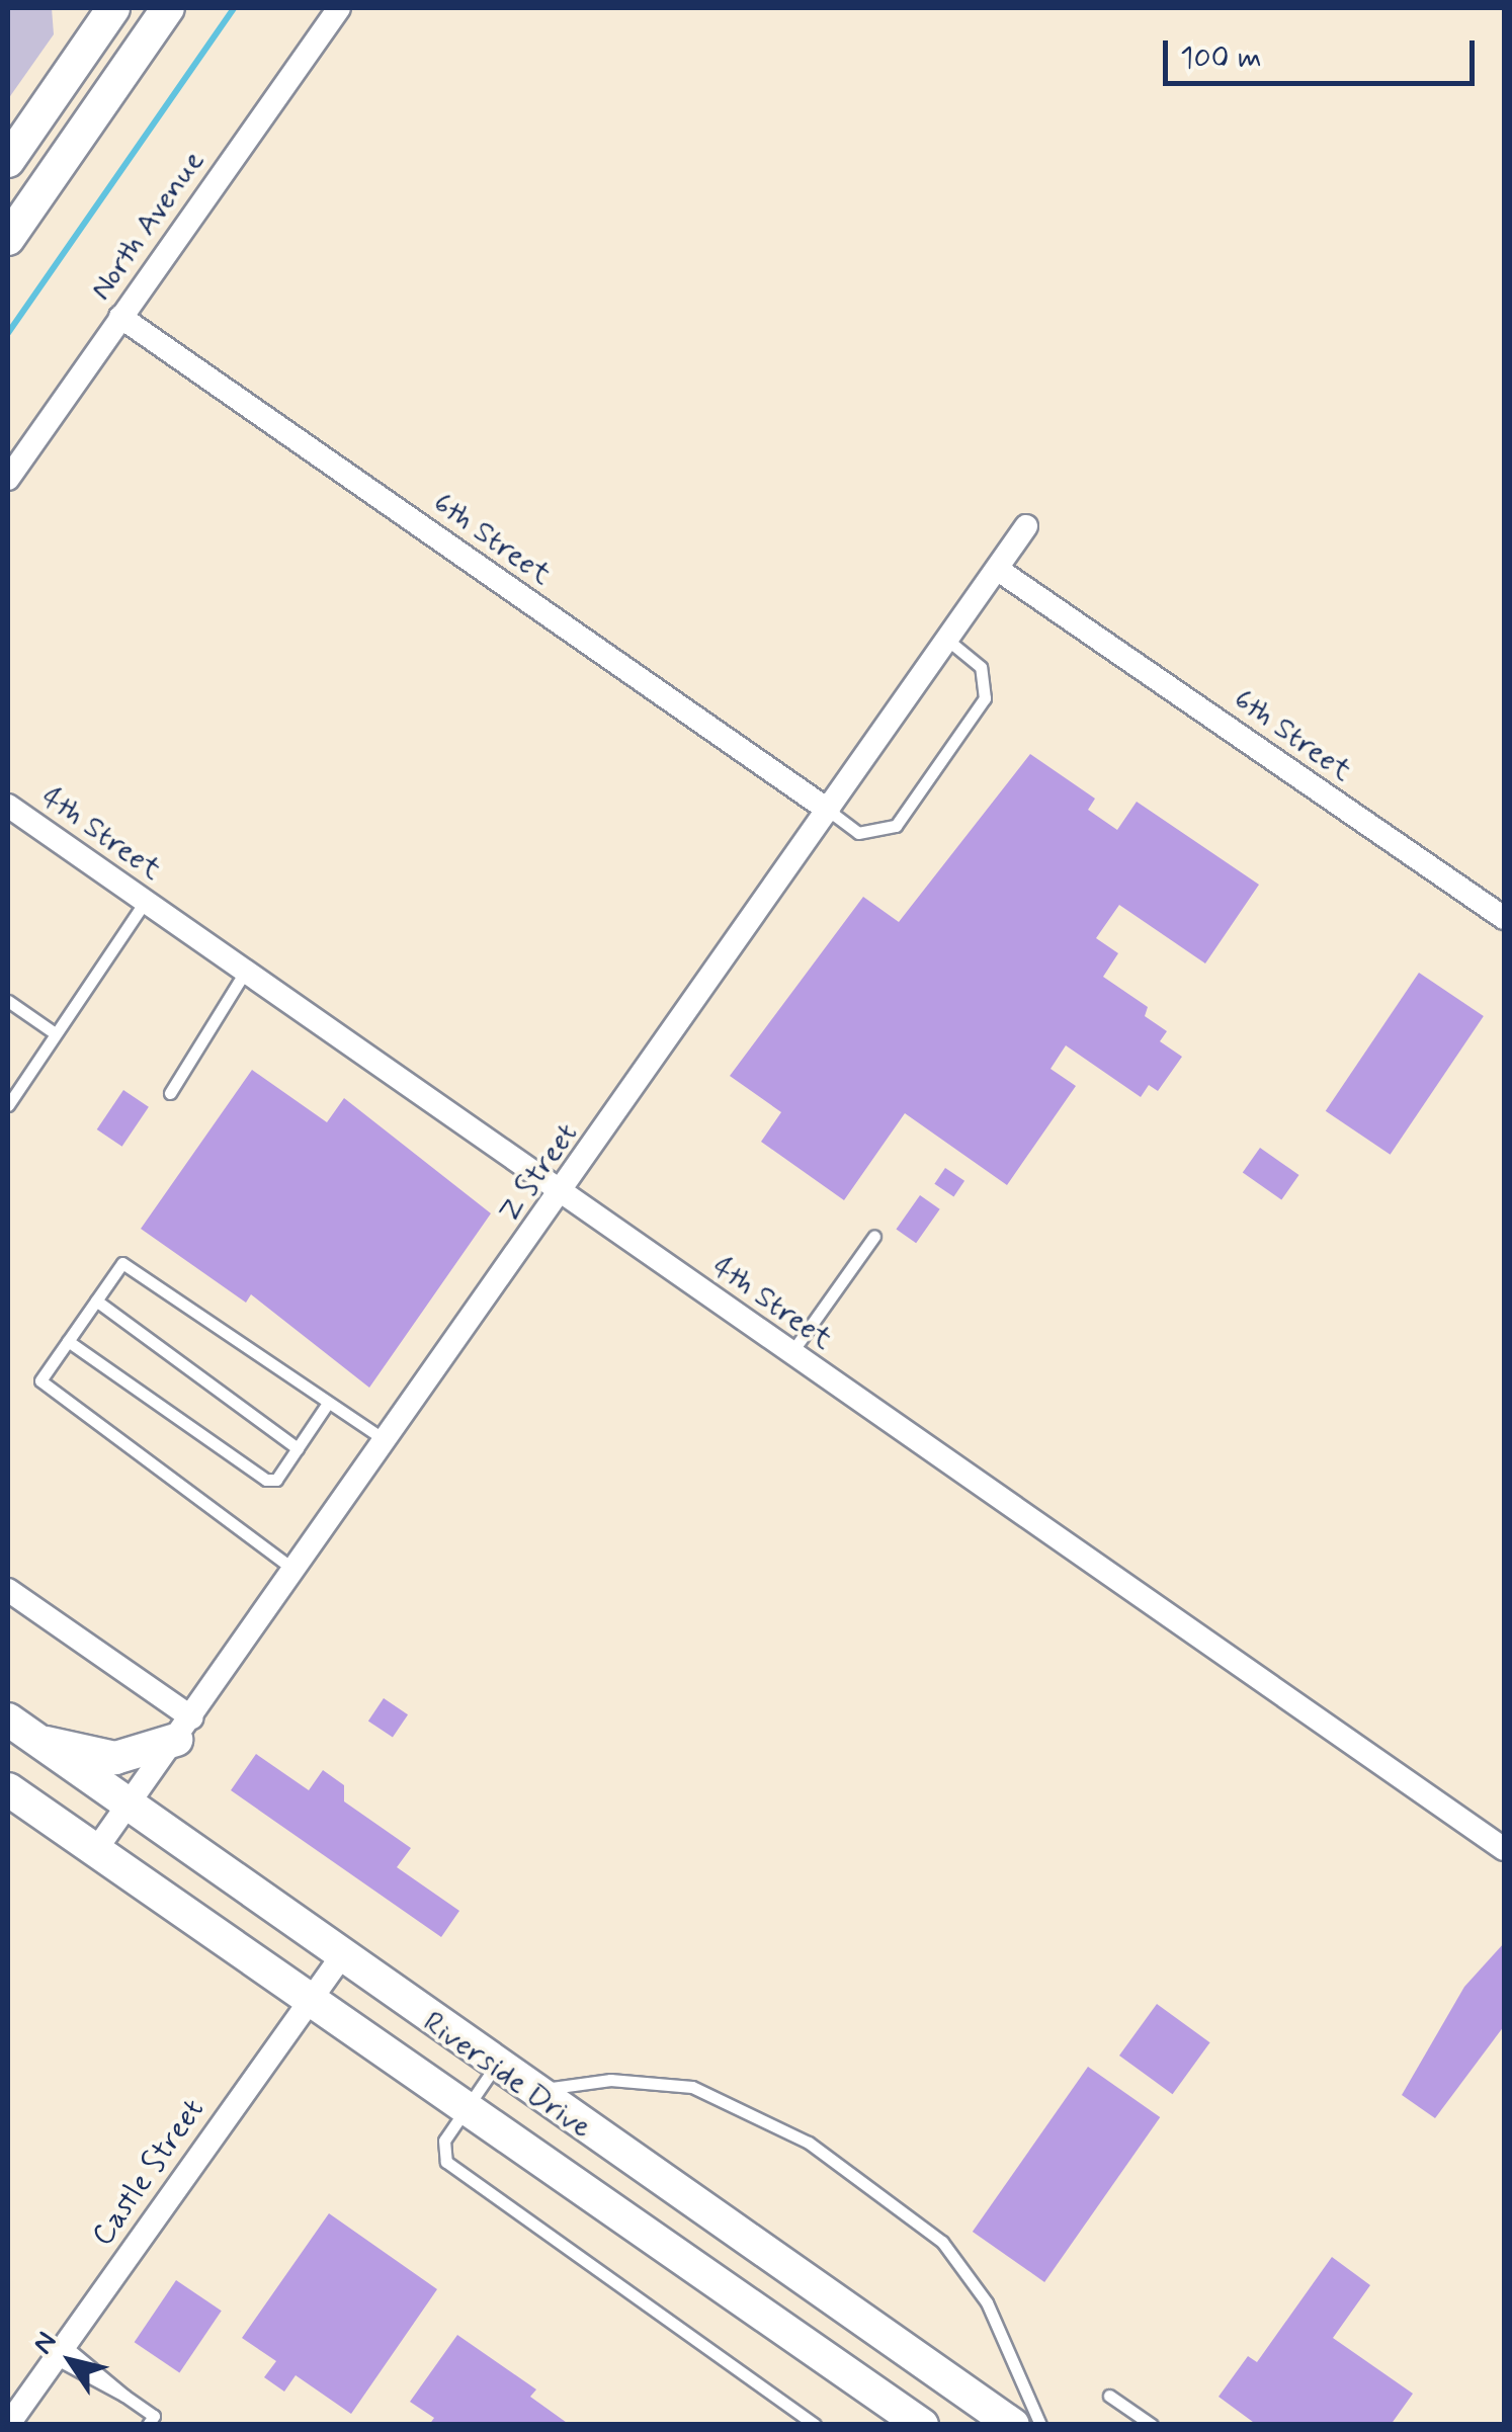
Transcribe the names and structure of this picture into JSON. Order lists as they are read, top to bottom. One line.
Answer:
{"streets":{"street":["North Avenue","6th Street","4th Street","Z Street","Riverside Drive","Castle Street"]},"crossings":[["North Avenue","6th Street"],["6th Street","Z Street"],["4th Street","Z Street"],["Z Street","Riverside Drive"],["Riverside Drive","Castle Street"]],"scale_bar":"100 m","north":"top left"}
